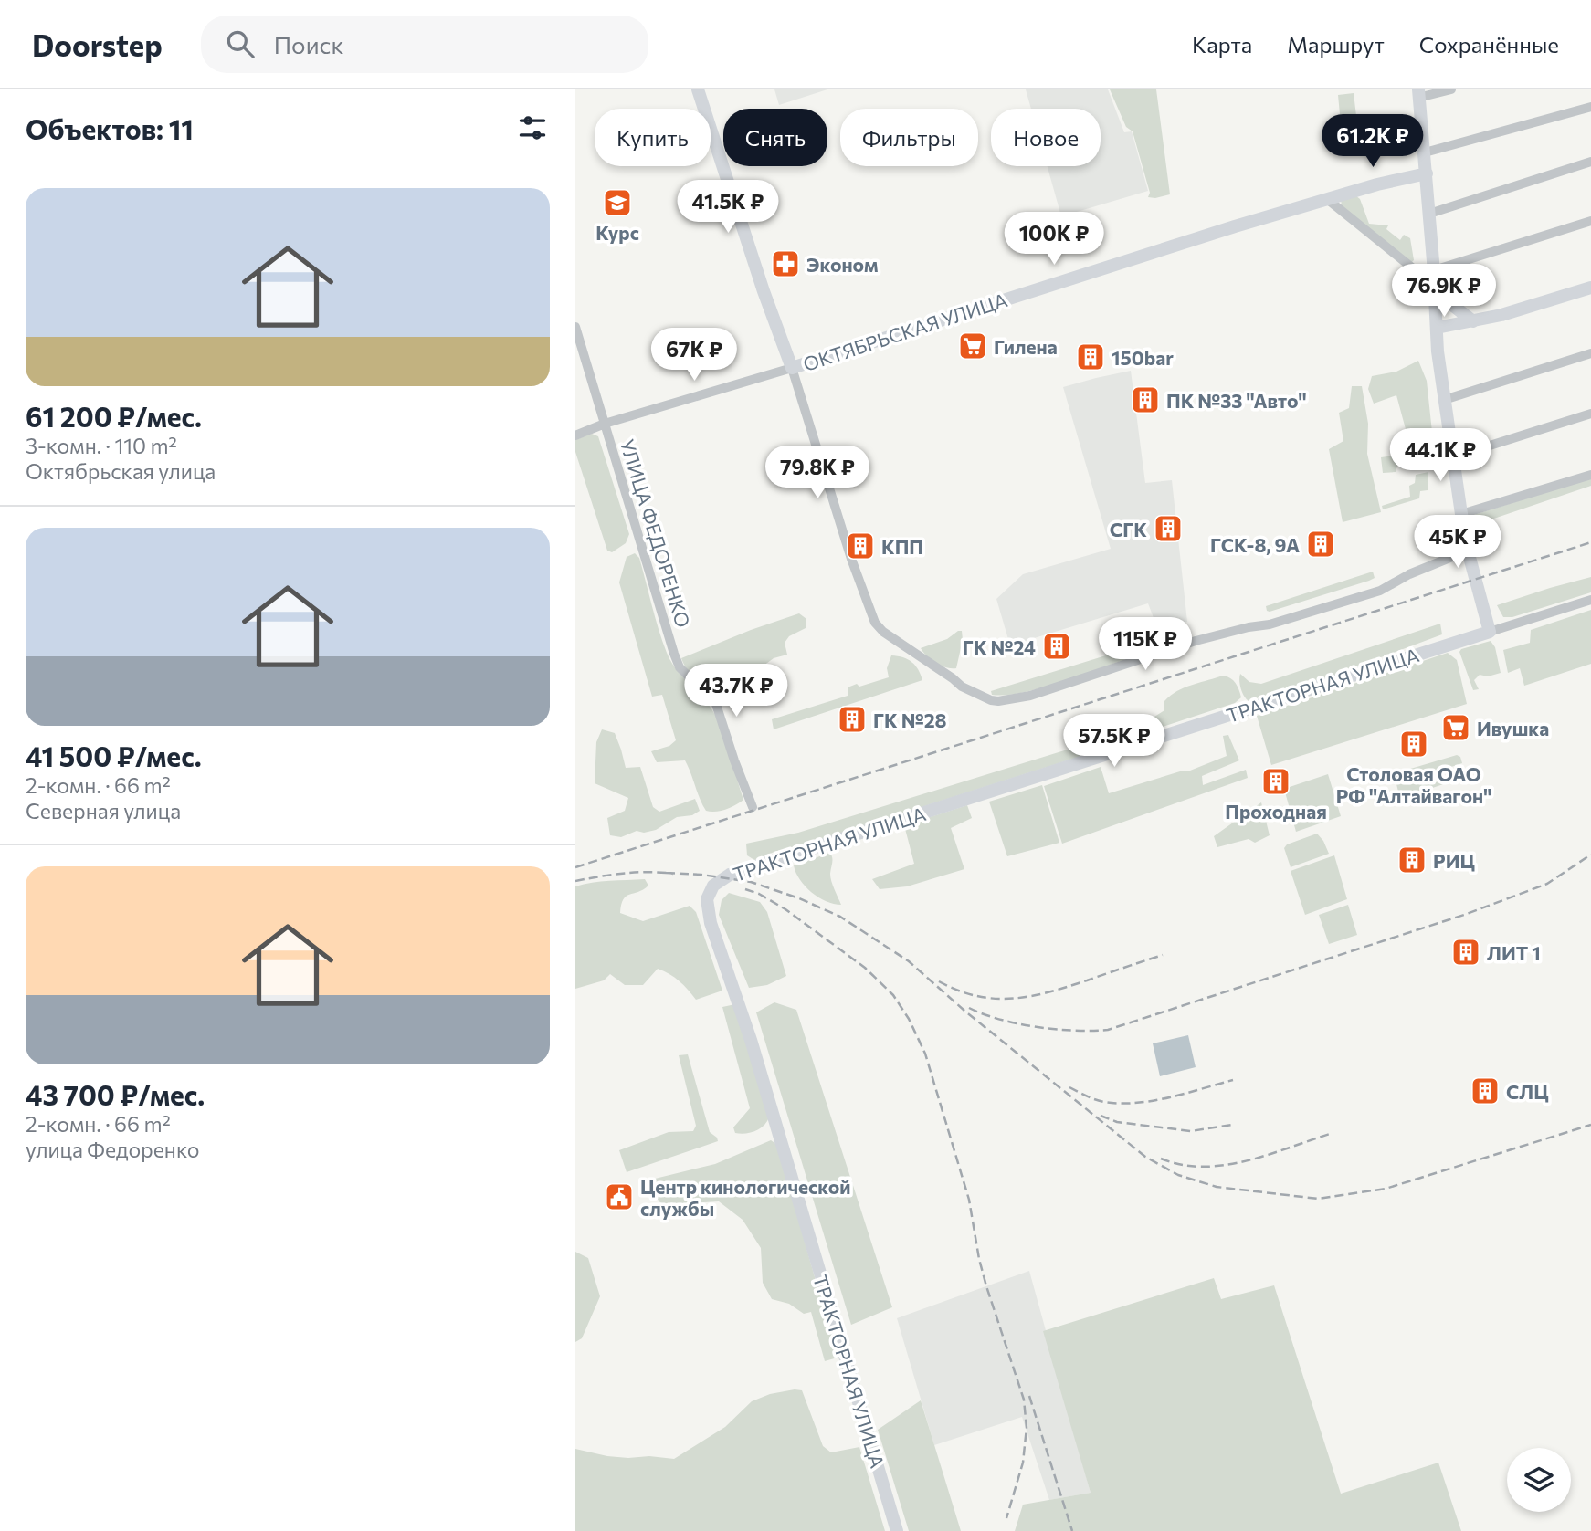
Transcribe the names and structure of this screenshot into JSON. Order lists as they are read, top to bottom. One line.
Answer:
{"streets":{"main road":["ОКТЯБРЬСКАЯ УЛИЦА","ТРАКТОРНАЯ УЛИЦА"],"street":["УЛИЦА ФЕДОРЕНКО"]},"crossings":[["ОКТЯБРЬСКАЯ УЛИЦА","УЛИЦА ФЕДОРЕНКО"]],"places":{"school or university":["Курс"],"pharmacy":["Эконом"],"supermarket":["Гилена","Ивушка"],"building":["150bar","ПК №33 \"Авто\"","СГК","ГСК-8, 9А","КПП","ГК №24","ГК №28","Столовая ОАО РФ \"Алтайвагон\"","Проходная","РИЦ","ЛИТ 1","СЛЦ"],"public building":["Центр кинологической службы"]},"page":{"header":"Doorstep","search":"Поиск","nav":["Карта","Маршрут","Сохранённые"],"heading":"Объектов: 11","chip":["Купить","Снять","Фильтры","Новое"],"price":["61.2K ₽","41.5K ₽","100K ₽","76.9K ₽","67K ₽","44.1K ₽","79.8K ₽","45K ₽","115K ₽","43.7K ₽","57.5K ₽"],"list":[{"name":"61 200 ₽/мес.","note":"3-комн. · 110 m² · Октябрьская улица"},{"name":"41 500 ₽/мес.","note":"2-комн. · 66 m² · Северная улица"},{"name":"43 700 ₽/мес.","note":"2-комн. · 66 m² · улица Федоренко"}]}}
